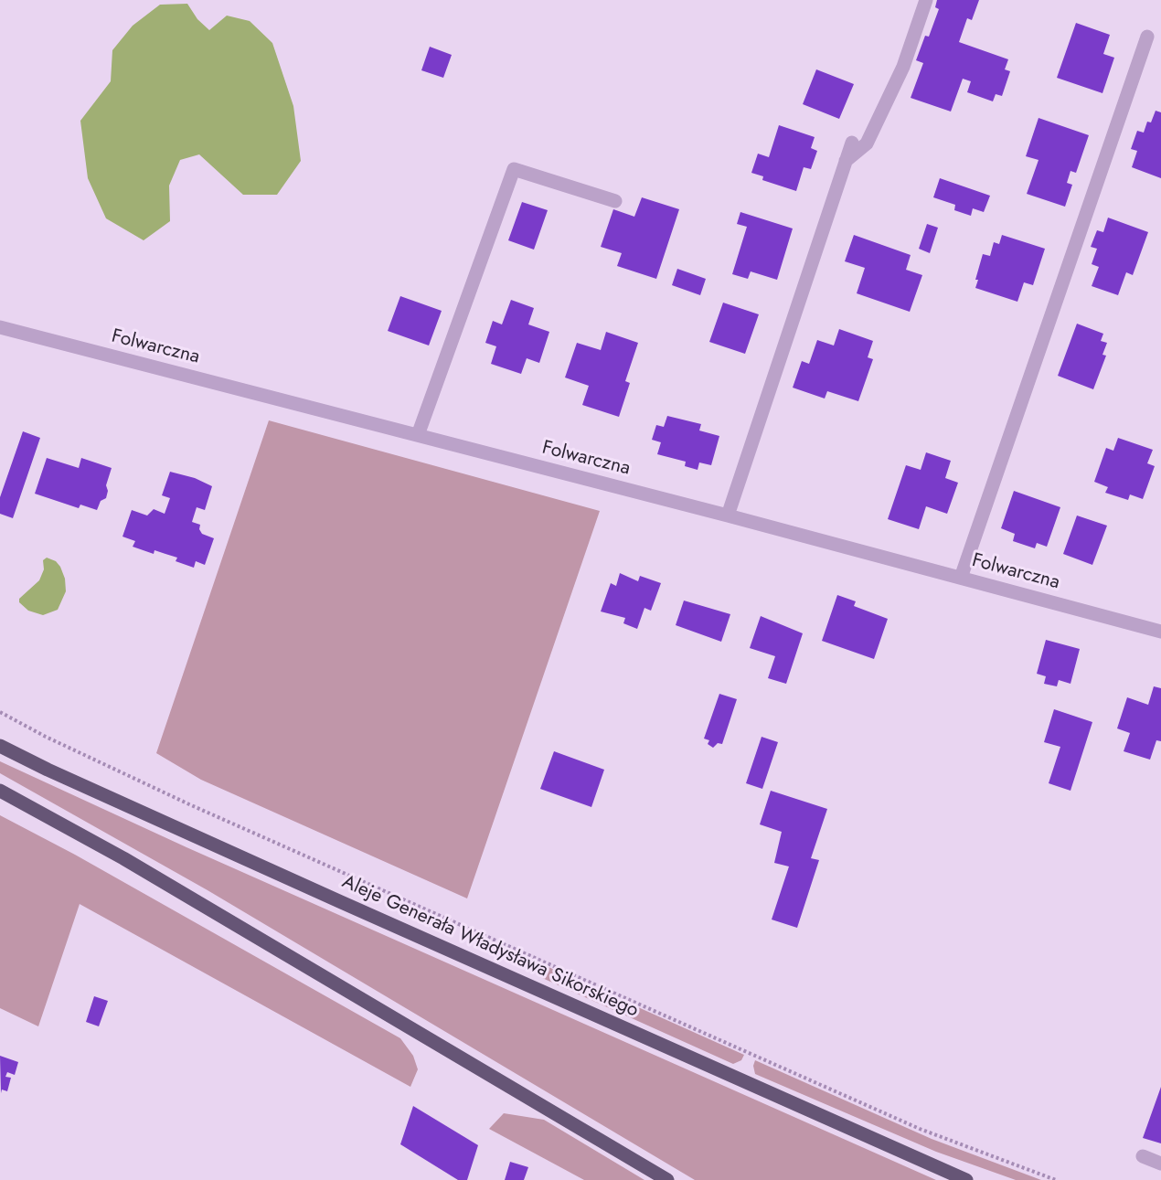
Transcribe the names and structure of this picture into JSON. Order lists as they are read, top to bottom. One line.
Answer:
{"streets":{"main road":["Aleje Generała Władysława Sikorskiego"],"street":["Folwarczna"]}}
